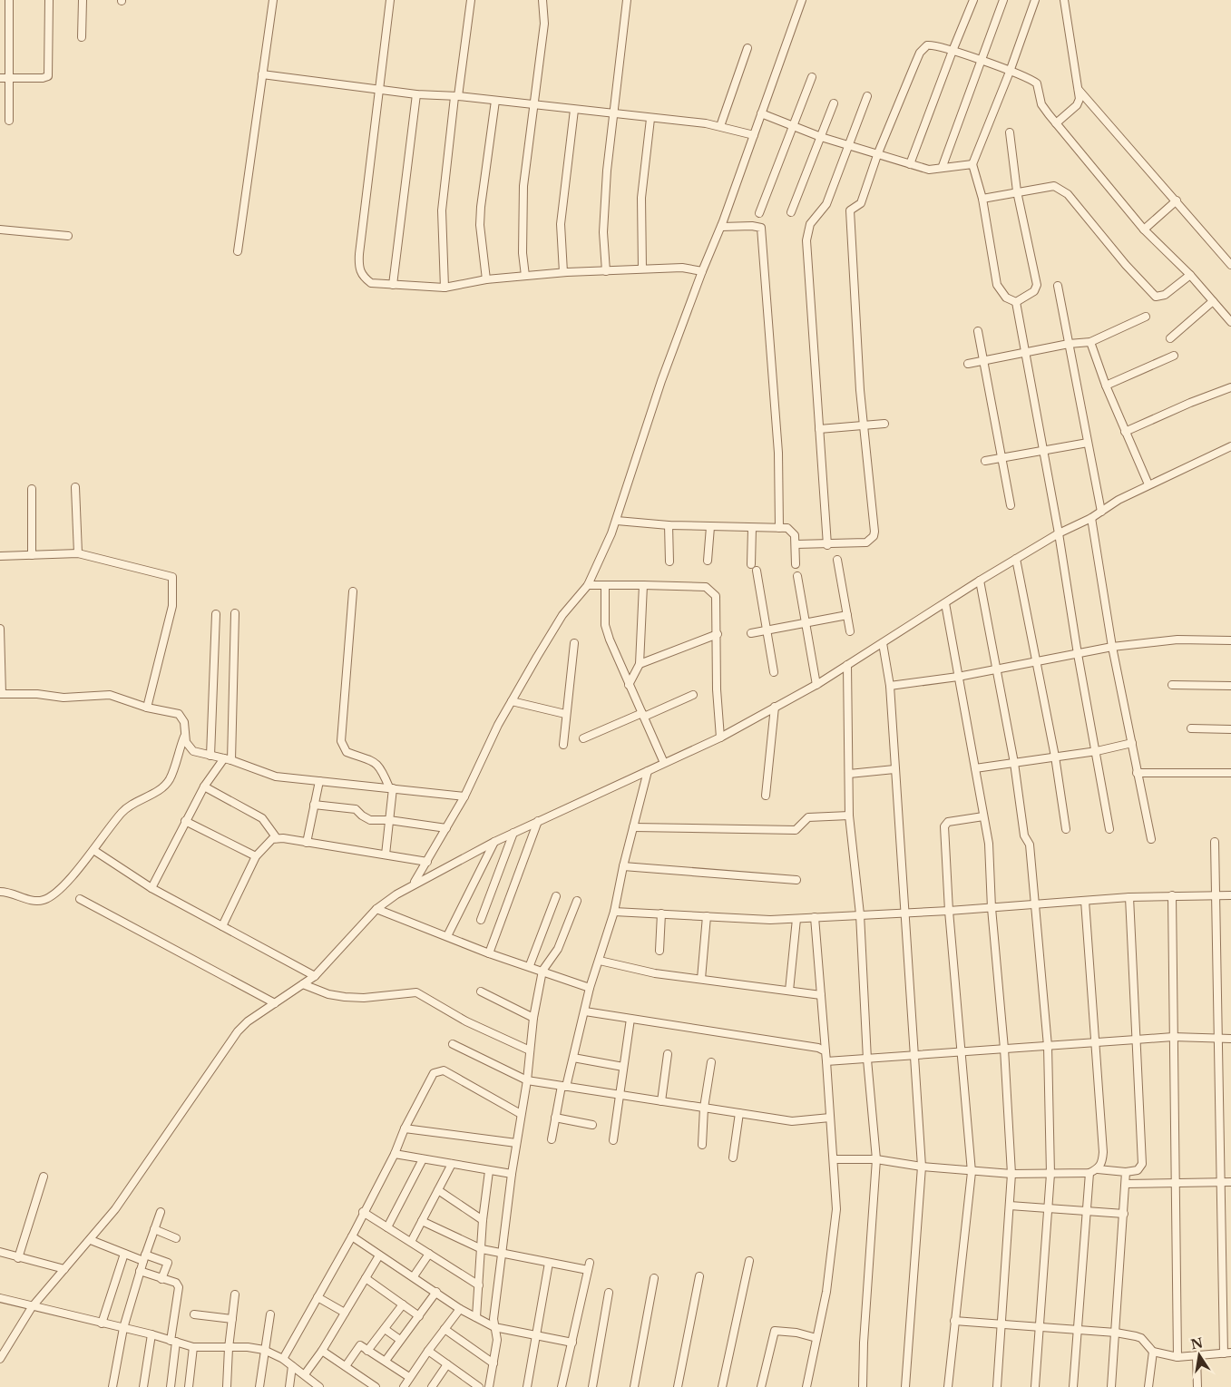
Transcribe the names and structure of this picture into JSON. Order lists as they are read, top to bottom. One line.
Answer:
{"north":"top"}
